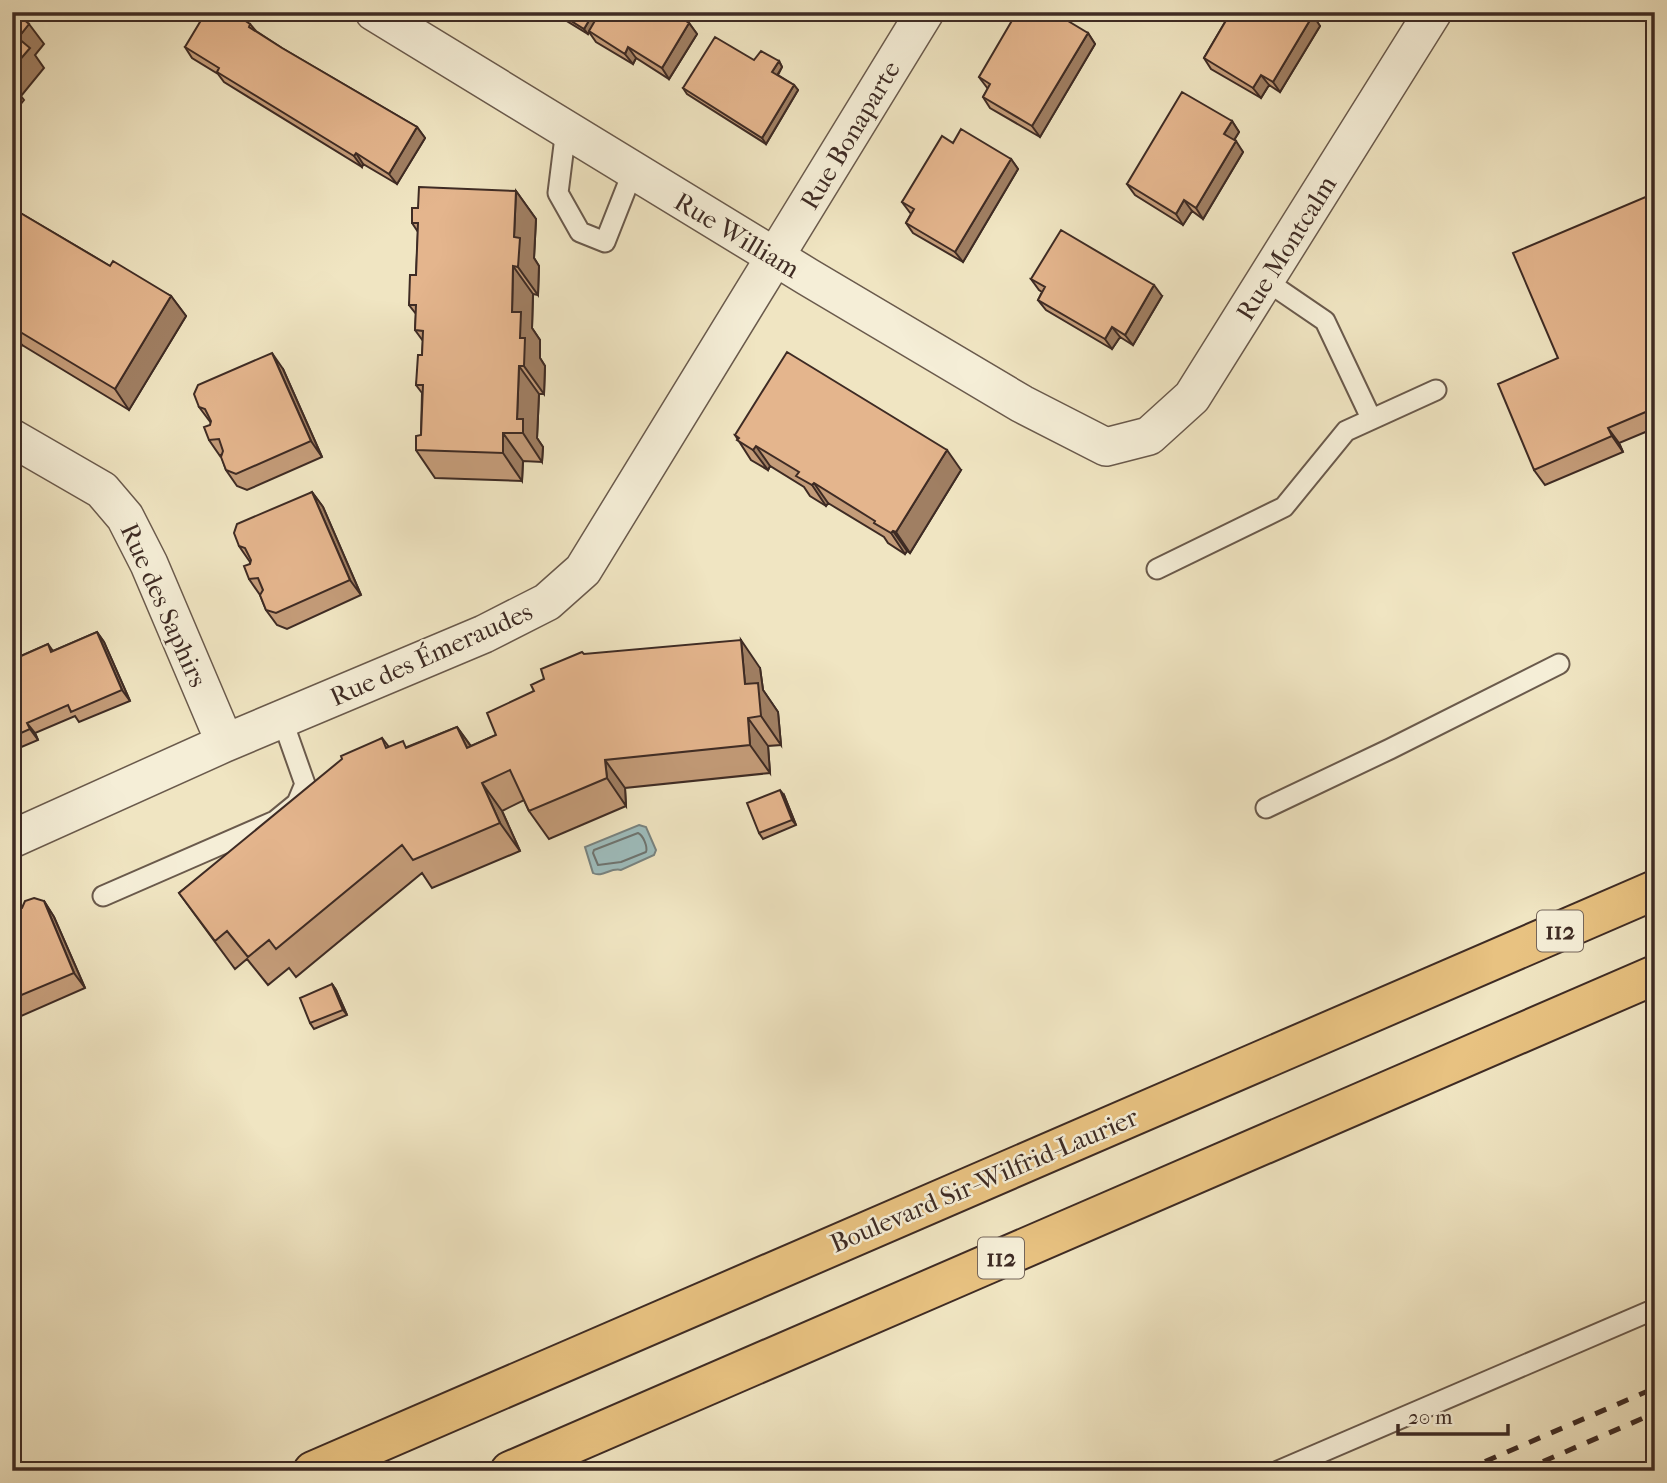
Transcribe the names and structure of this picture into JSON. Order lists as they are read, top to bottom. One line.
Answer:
{"streets":{"highway":["112","Boulevard Sir-Wilfrid-Laurier"],"street":["Rue Bonaparte","Rue William","Rue Montcalm","Rue des Saphirs","Rue des Émeraudes"]},"crossings":[["Rue Bonaparte","Rue William"],["Rue Bonaparte","Rue des Émeraudes"],["Rue William","Rue Montcalm"],["Rue William","Rue des Émeraudes"],["Rue des Saphirs","Rue des Émeraudes"]],"scale_bar":"20 m"}
